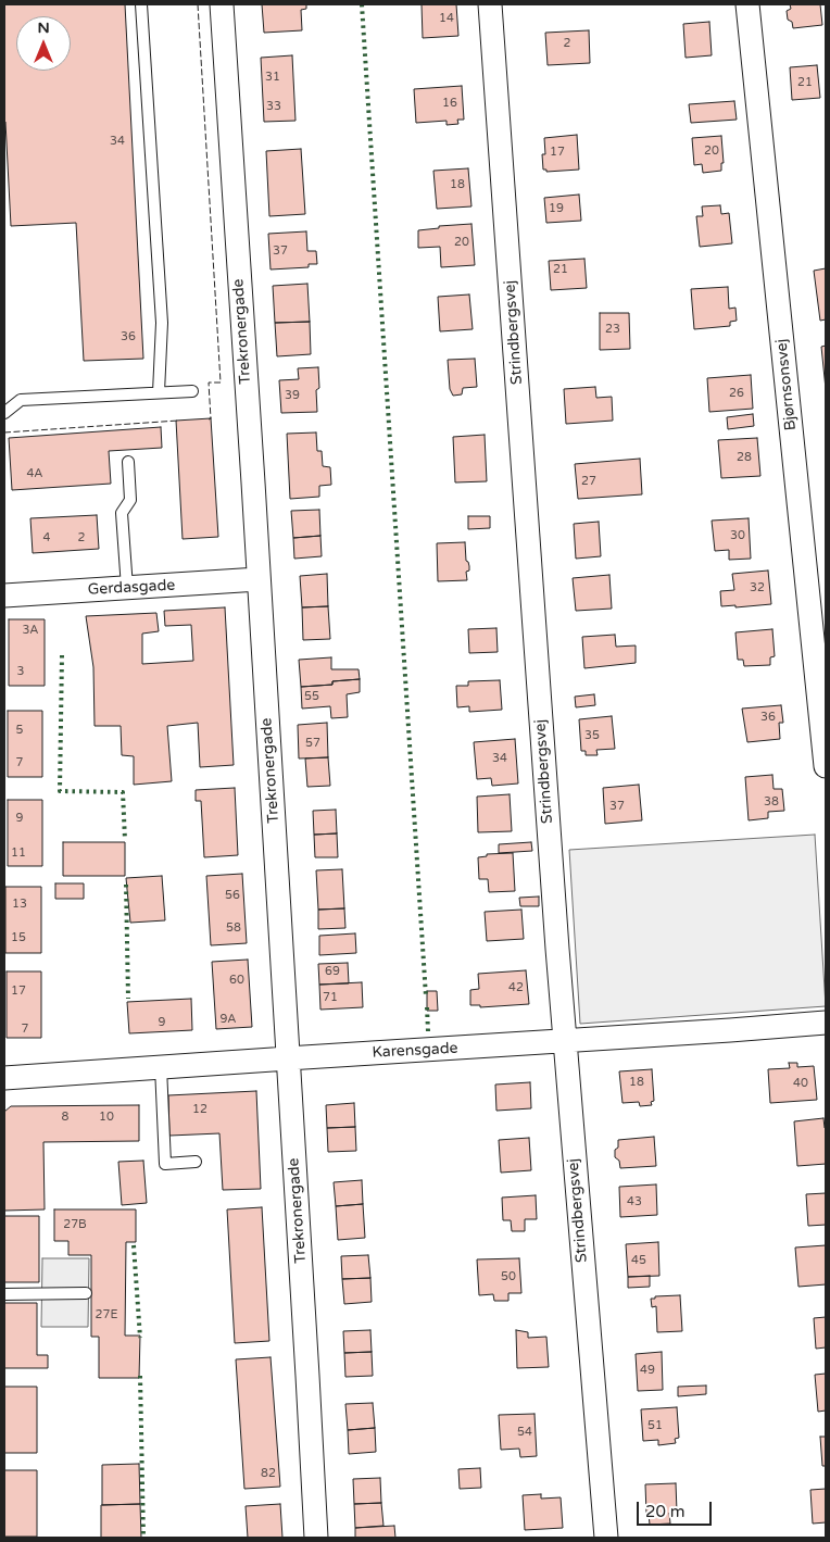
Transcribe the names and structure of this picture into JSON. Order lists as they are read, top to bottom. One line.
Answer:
{"streets":{"street":["Trekronergade","Strindbergsvej","Bjørnsonsvej","Gerdasgade","Karensgade"]},"crossings":[["Trekronergade","Gerdasgade"],["Trekronergade","Karensgade"],["Strindbergsvej","Karensgade"]],"house_numbers":["14","2","31","21","16","33","34","20","17","18","19","20","37","21","23","36","26","39","28","4A","27","30","4","2","32","3A","3","55","36","5","35","57","34","7","38","37","9","11","56","13","58","15","69","60","42","17","71","9A","9","7","18","40","12","8","10","43","27B","45","50","27E","49","51","54","82"],"scale_bar":"20 m","north":"top"}
